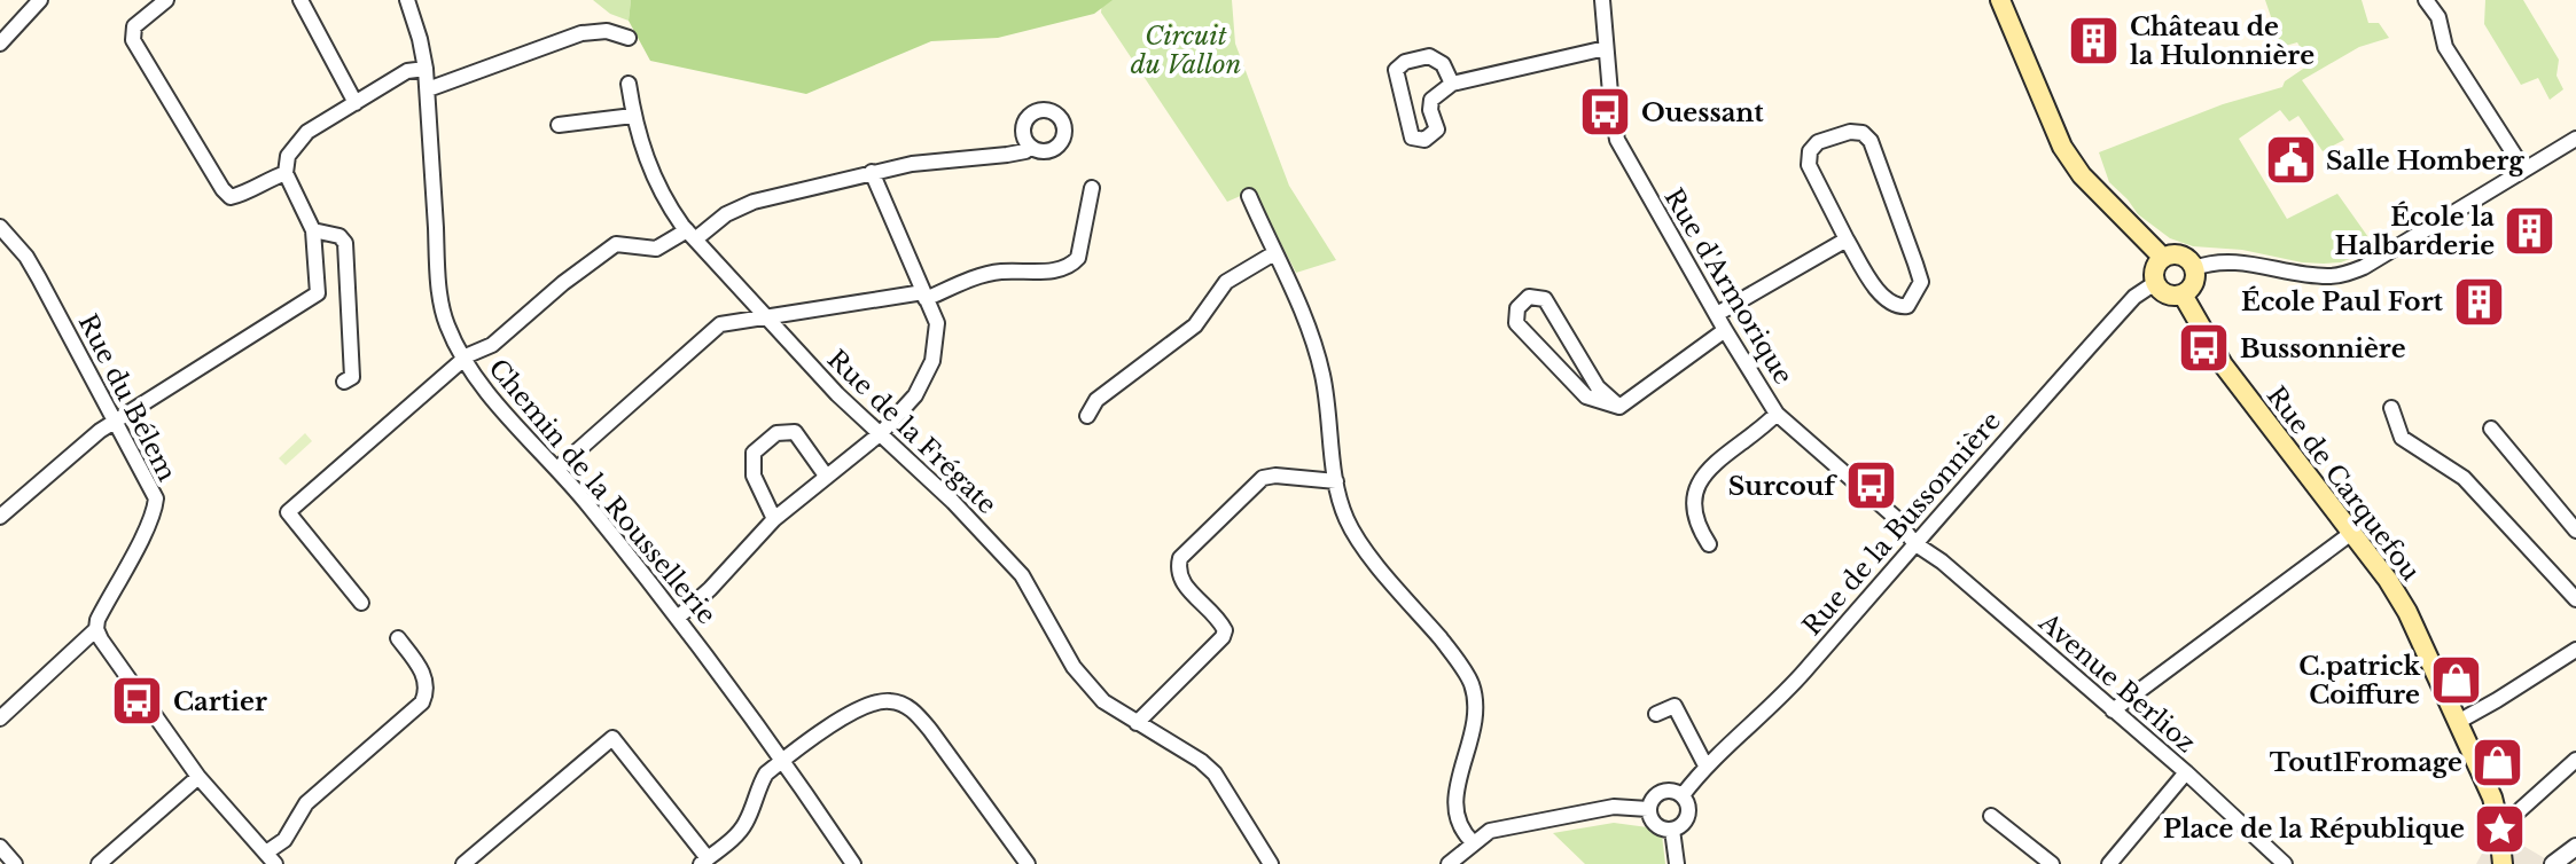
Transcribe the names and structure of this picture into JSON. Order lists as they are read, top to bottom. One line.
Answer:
{"streets":{"main road":["Rue de Carquefou"],"street":["Rue d'Armorique","Rue du Bélem","Rue de la Frégate","Chemin de la Roussellerie","Rue de la Bussonnière","Avenue Berlioz"]},"crossings":[["Rue d'Armorique","Rue de la Bussonnière"],["Rue d'Armorique","Avenue Berlioz"],["Rue de Carquefou","Rue de la Bussonnière"],["Rue de la Bussonnière","Avenue Berlioz"]],"parks":["Circuit du Vallon"],"places":{"building":["Château de la Hulonnière","École la Halbarderie","École Paul Fort"],"bus stop":["Ouessant","Bussonnière","Surcouf","Cartier"],"public building":["Salle Homberg"],"shop":["C.patrick Coiffure","Tout1Fromage"],"place":["Place de la République"]}}
